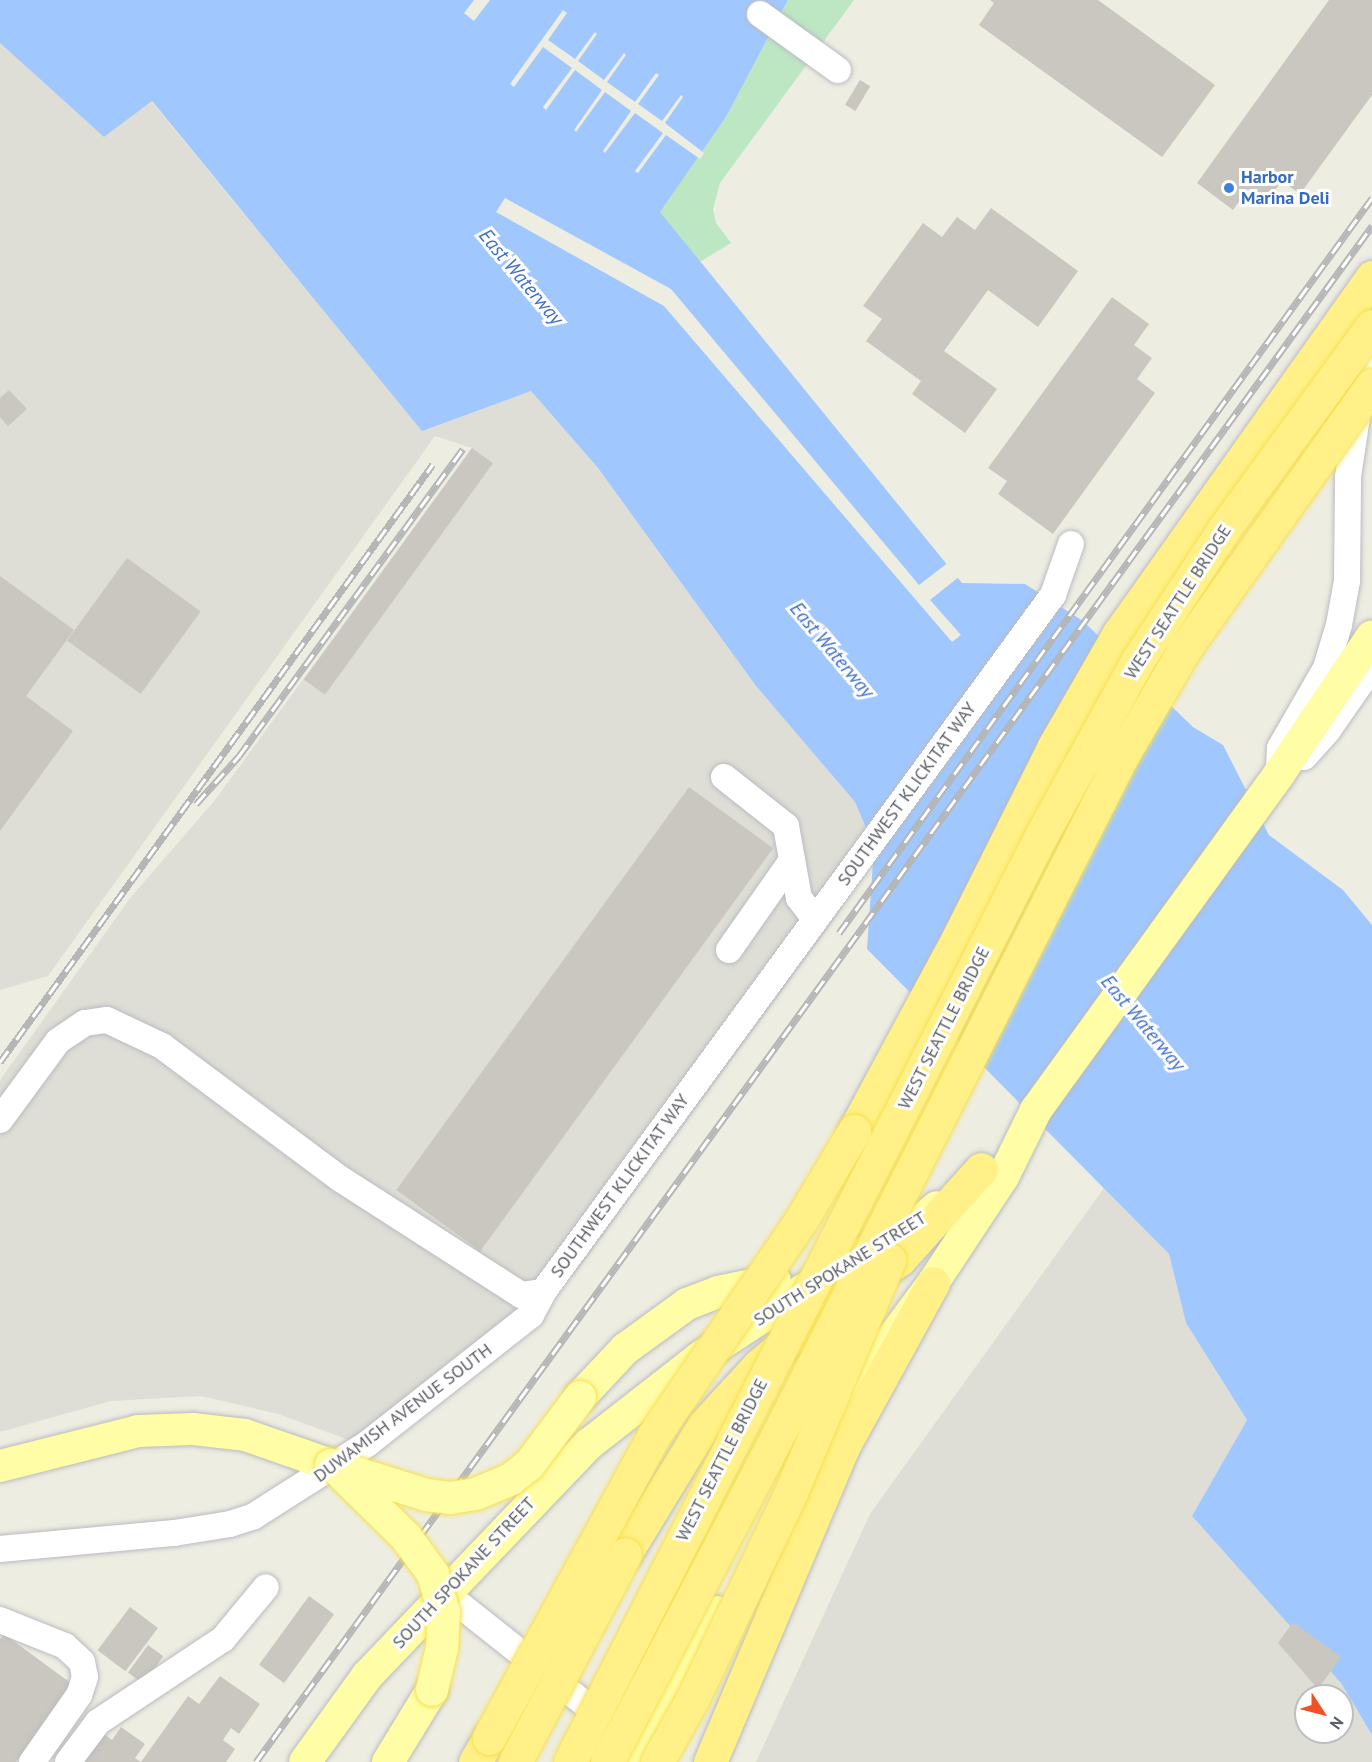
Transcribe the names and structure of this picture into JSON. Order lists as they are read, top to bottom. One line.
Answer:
{"streets":{"highway":["WEST SEATTLE BRIDGE"],"main road":["SOUTH SPOKANE STREET"],"street":["SOUTHWEST KLICKITAT WAY","DUWAMISH AVENUE SOUTH"]},"crossings":[["SOUTHWEST KLICKITAT WAY","DUWAMISH AVENUE SOUTH"]],"water":["East Waterway"],"places":["Harbor Marina Deli"],"north":"bottom right"}
